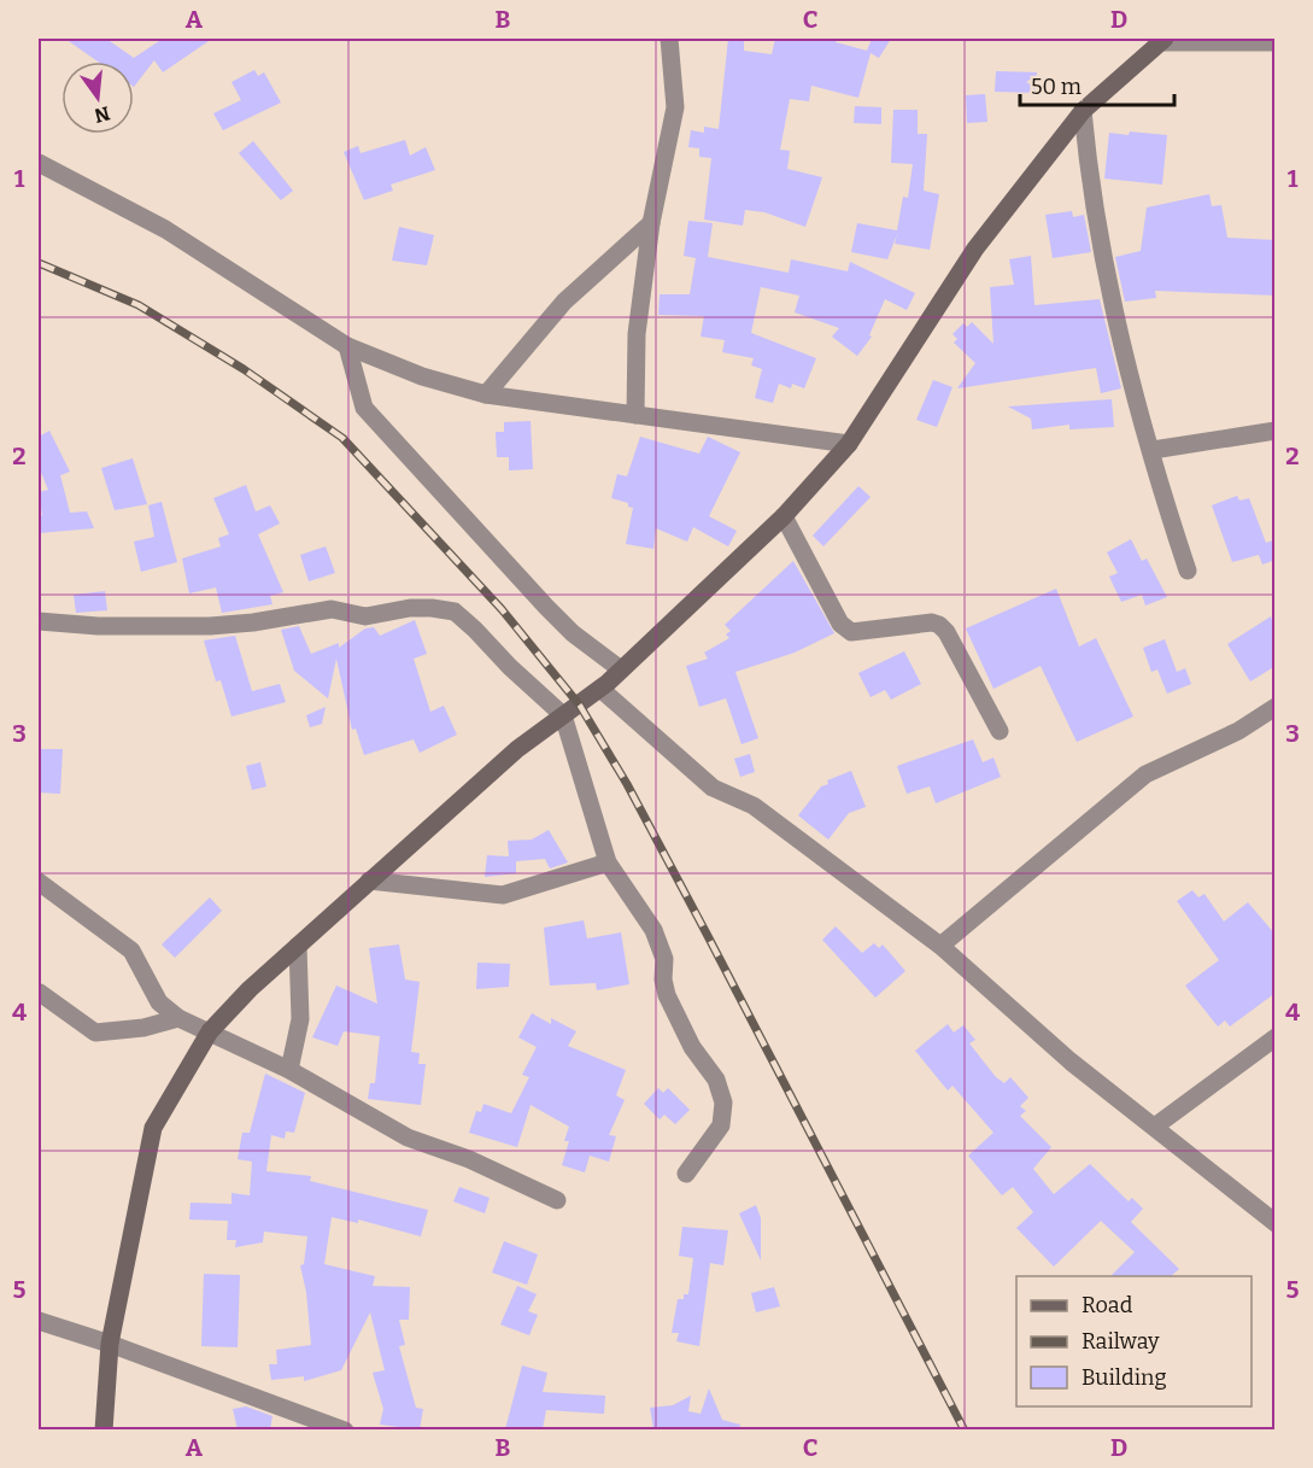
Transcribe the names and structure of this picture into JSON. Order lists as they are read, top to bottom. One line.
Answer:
{"legend":["Road","Railway","Building"],"scale_bar":"50 m","north":"bottom","grid":{"columns":["A","B","C","D"],"rows":["1","2","3","4","5"]}}
